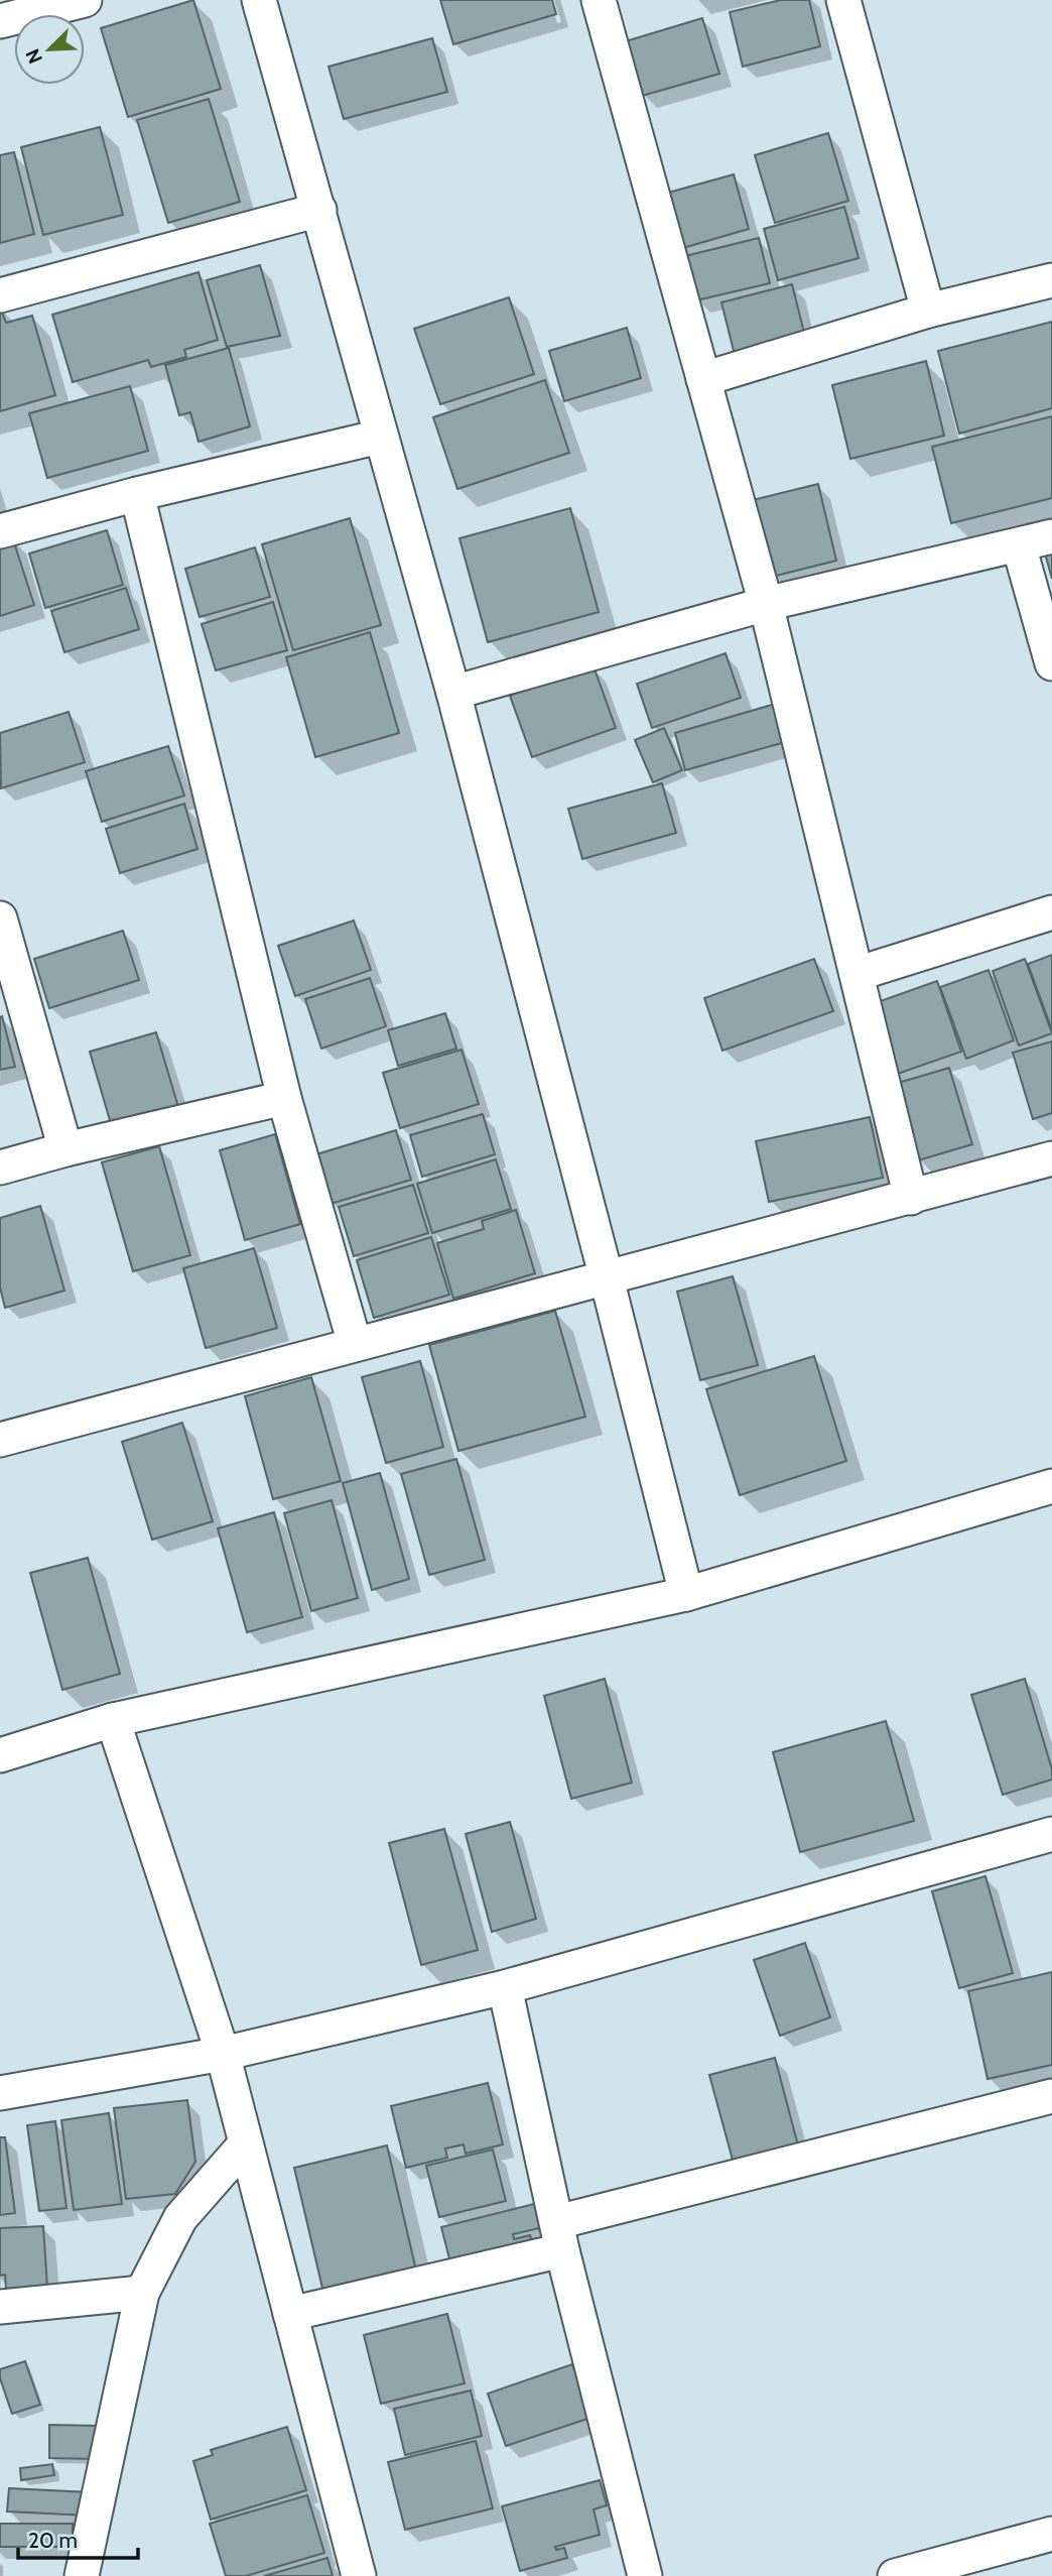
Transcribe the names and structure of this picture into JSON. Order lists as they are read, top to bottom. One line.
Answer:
{"scale_bar":"20 m","north":"bottom left"}
